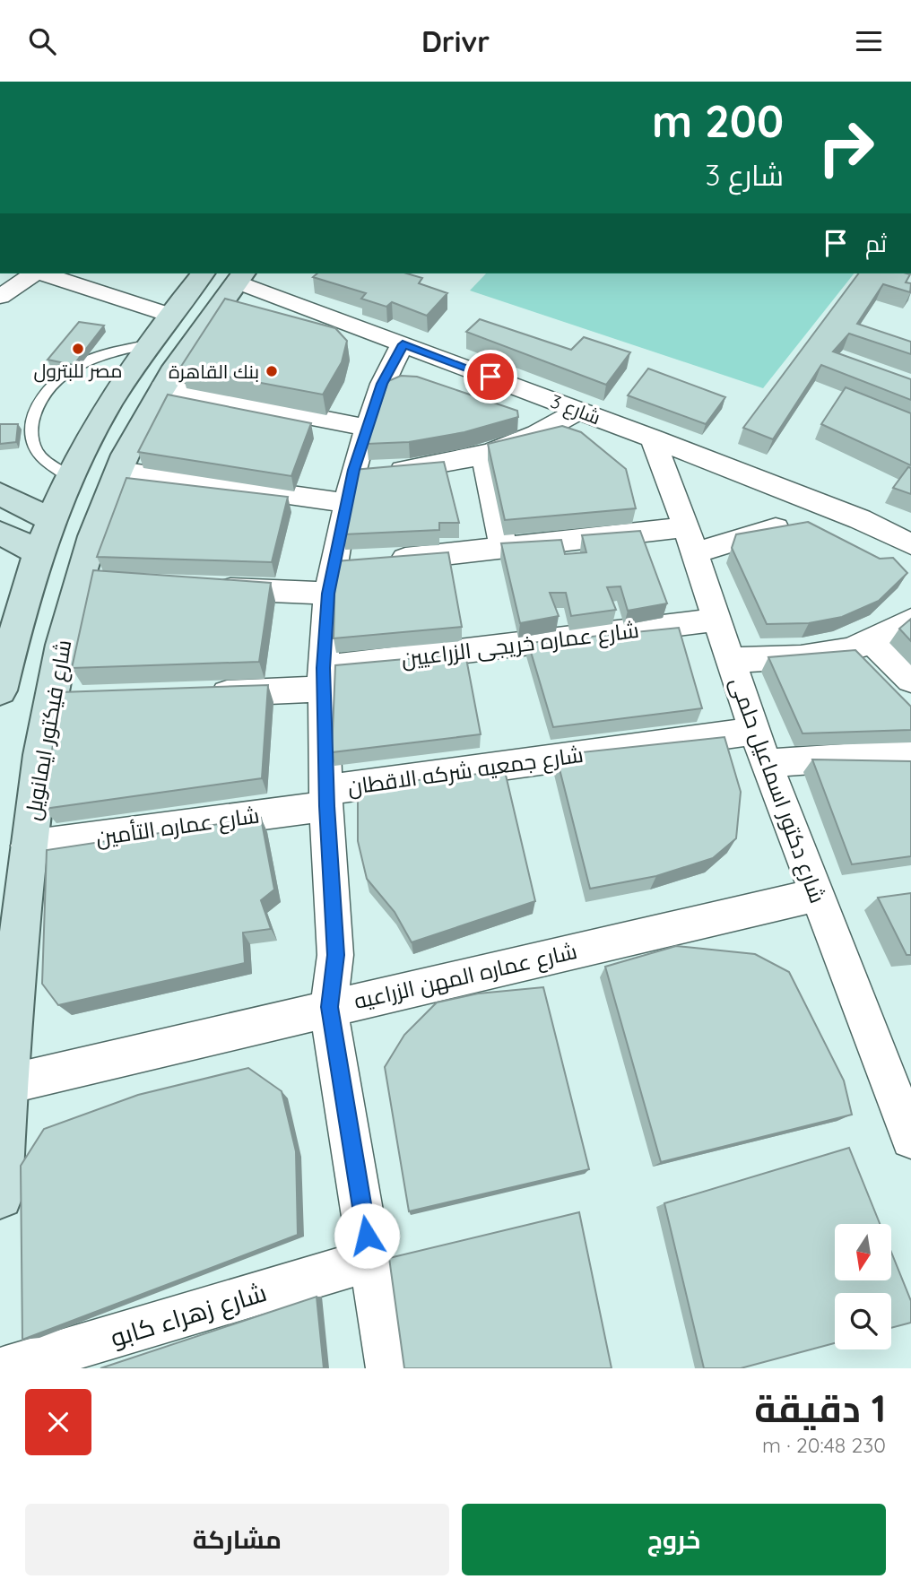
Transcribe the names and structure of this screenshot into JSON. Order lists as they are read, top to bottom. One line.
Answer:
{"streets":{"main road":["شارع فيكتور ايمانويل"],"street":["شارع 3","شارع عماره خريجى الزراعيين","شارع جمعيه شركه الاقطان","شارع دكتور اسماعيل حلمى","شارع عماره التأمين","شارع عماره المهن الزراعيه","شارع زهراء كابو"]},"crossings":[["شارع 3","شارع فيكتور ايمانويل"],["شارع 3","شارع دكتور اسماعيل حلمى"],["شارع عماره خريجى الزراعيين","شارع دكتور اسماعيل حلمى"],["شارع فيكتور ايمانويل","شارع عماره التأمين"],["شارع فيكتور ايمانويل","شارع عماره المهن الزراعيه"],["شارع جمعيه شركه الاقطان","شارع دكتور اسماعيل حلمى"],["شارع جمعيه شركه الاقطان","شارع عماره التأمين"],["شارع دكتور اسماعيل حلمى","شارع عماره المهن الزراعيه"]],"places":["مصر للبترول","بنك القاهرة"],"north":"bottom","page":{"header":"Drivr","turn":["200 m","شارع 3"],"then":"ثم","heading":["1 دقيقة","230 m · 20:48"],"buttons":["خروج","مشاركة"]}}
